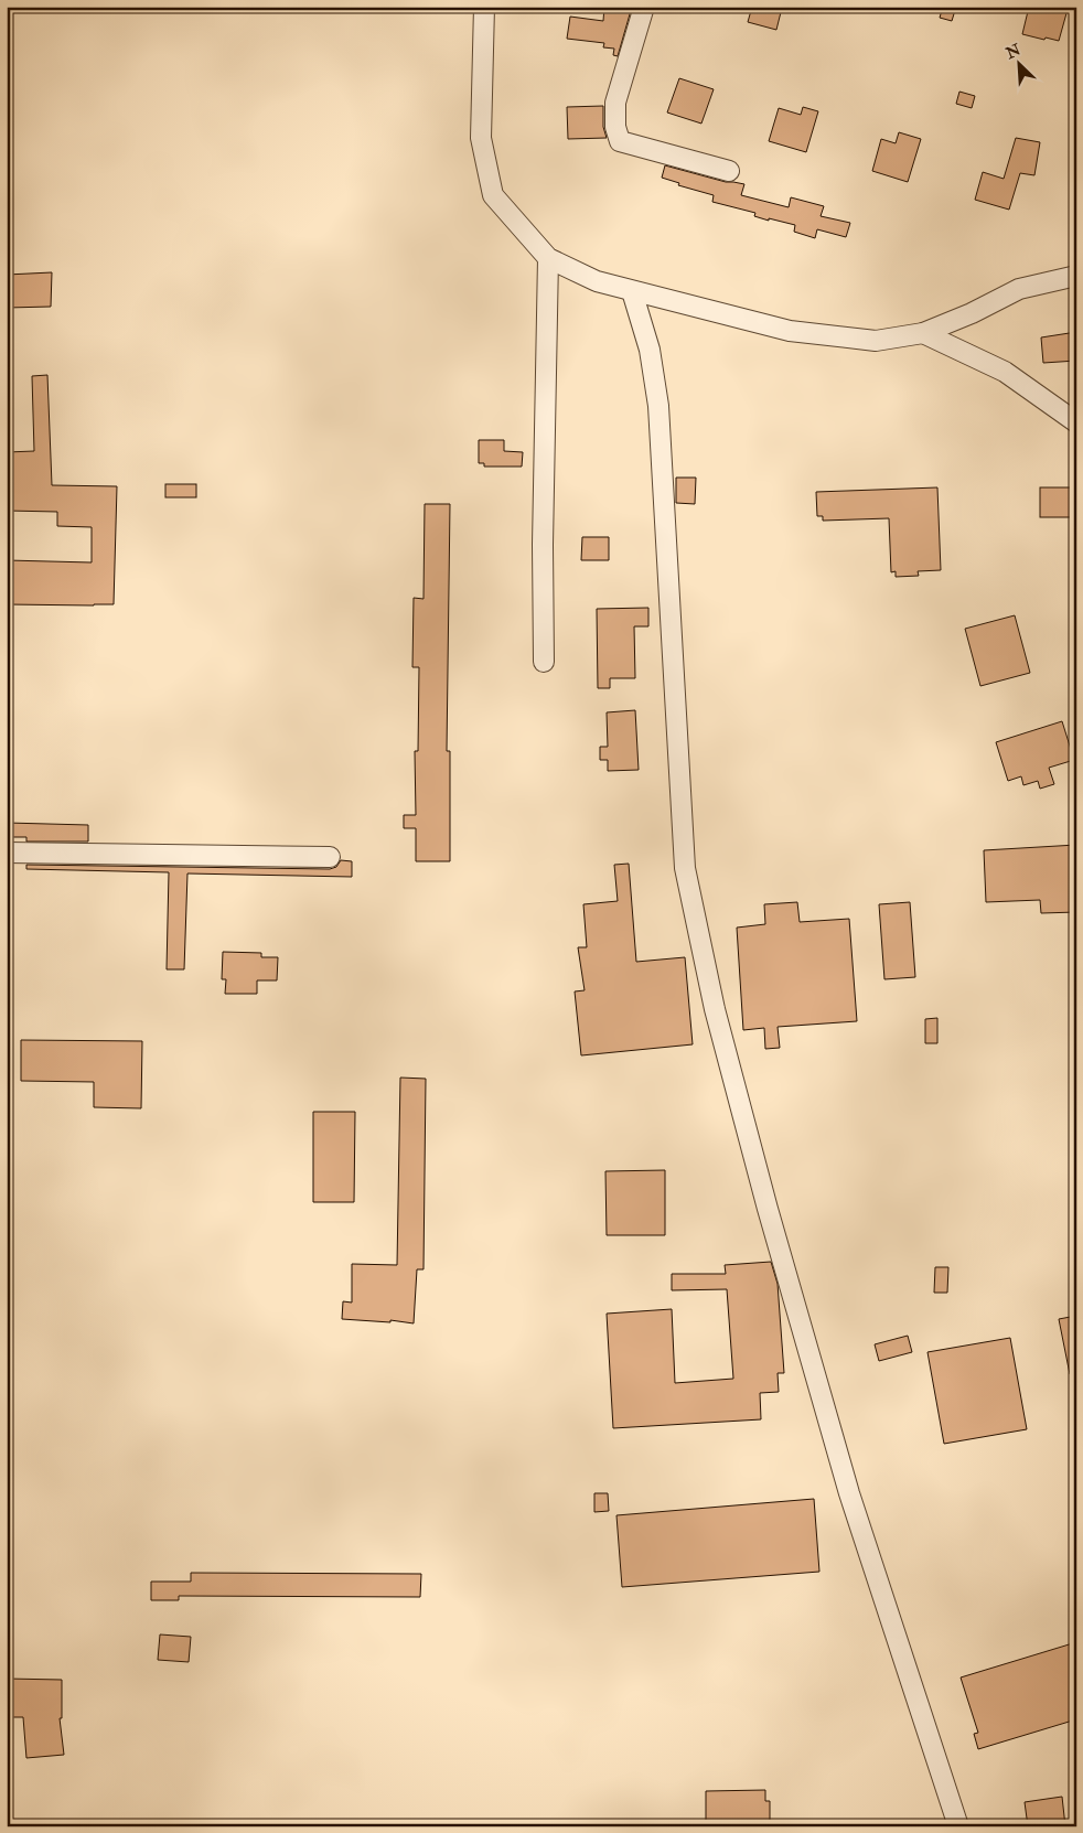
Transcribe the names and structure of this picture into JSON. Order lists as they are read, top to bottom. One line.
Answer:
{"north":"top left"}
